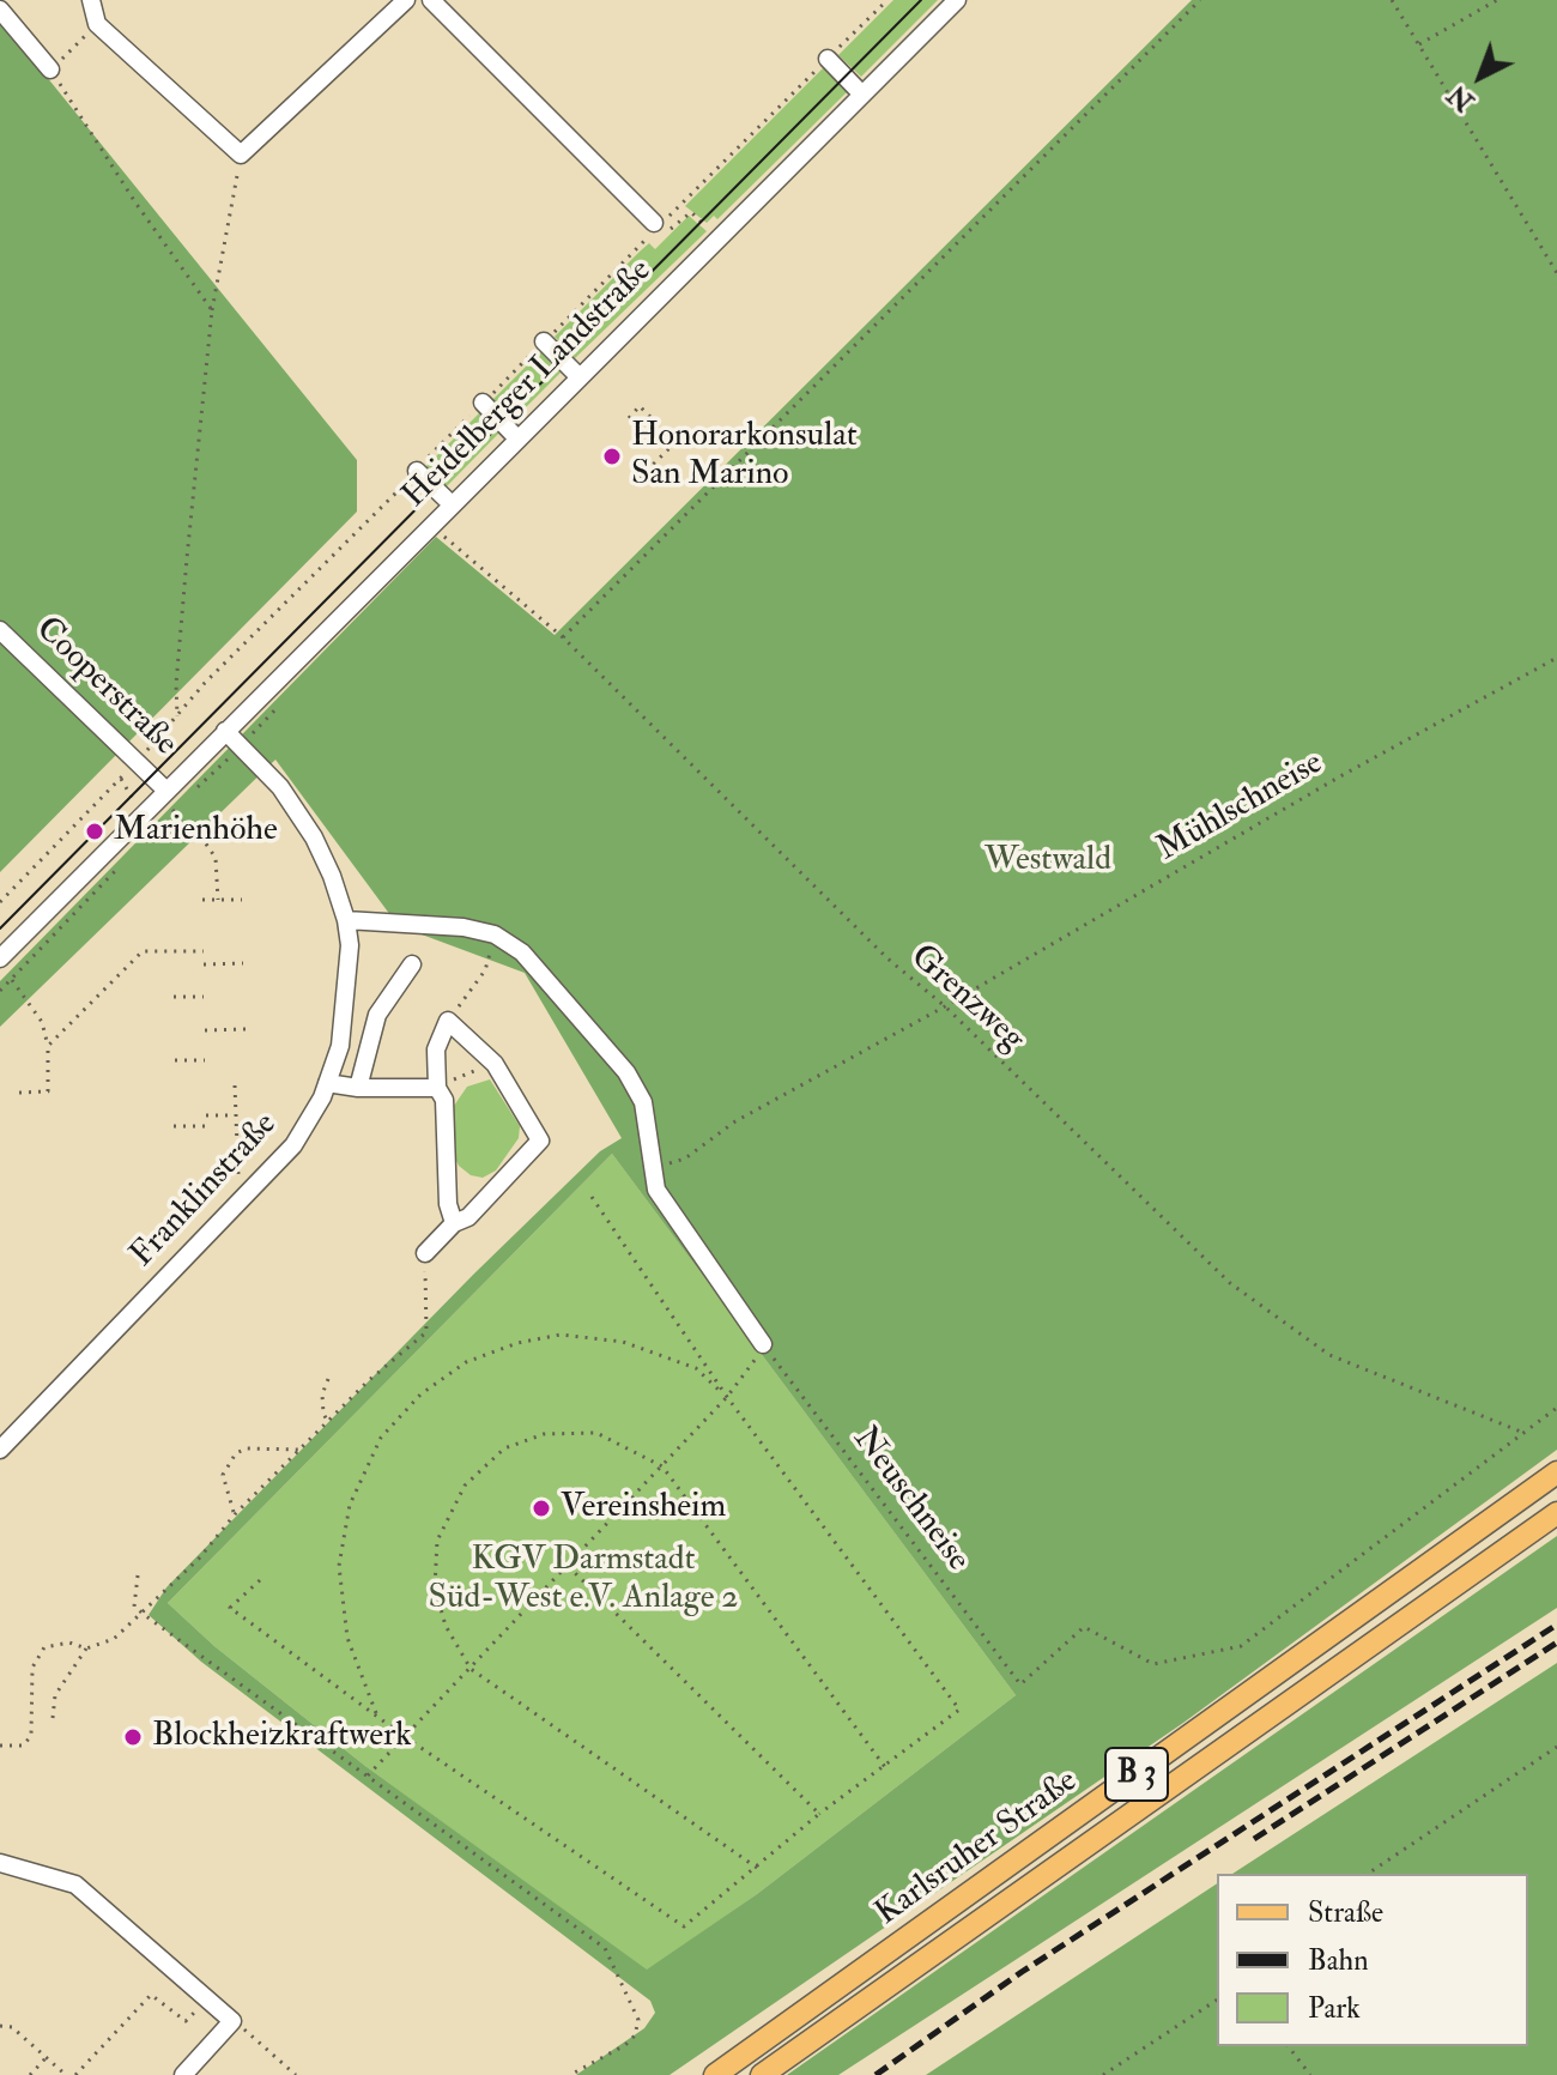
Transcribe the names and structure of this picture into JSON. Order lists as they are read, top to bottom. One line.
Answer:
{"streets":{"main road":["B 3","Karlsruher Straße"],"street":["Heidelberger Landstraße","Cooperstraße","Franklinstraße"],"path":["Mühlschneise","Grenzweg","Neuschneise"]},"crossings":[["Heidelberger Landstraße","Cooperstraße"],["Heidelberger Landstraße","Grenzweg"],["Heidelberger Landstraße","Franklinstraße"],["Mühlschneise","Grenzweg"],["Grenzweg","Neuschneise"]],"parks":["Westwald","KGV Darmstadt Süd-West e.V. Anlage 2"],"places":["Honorarkonsulat San Marino","Marienhöhe","Vereinsheim","Blockheizkraftwerk"],"legend":["Straße","Bahn","Park"],"north":"bottom left"}
